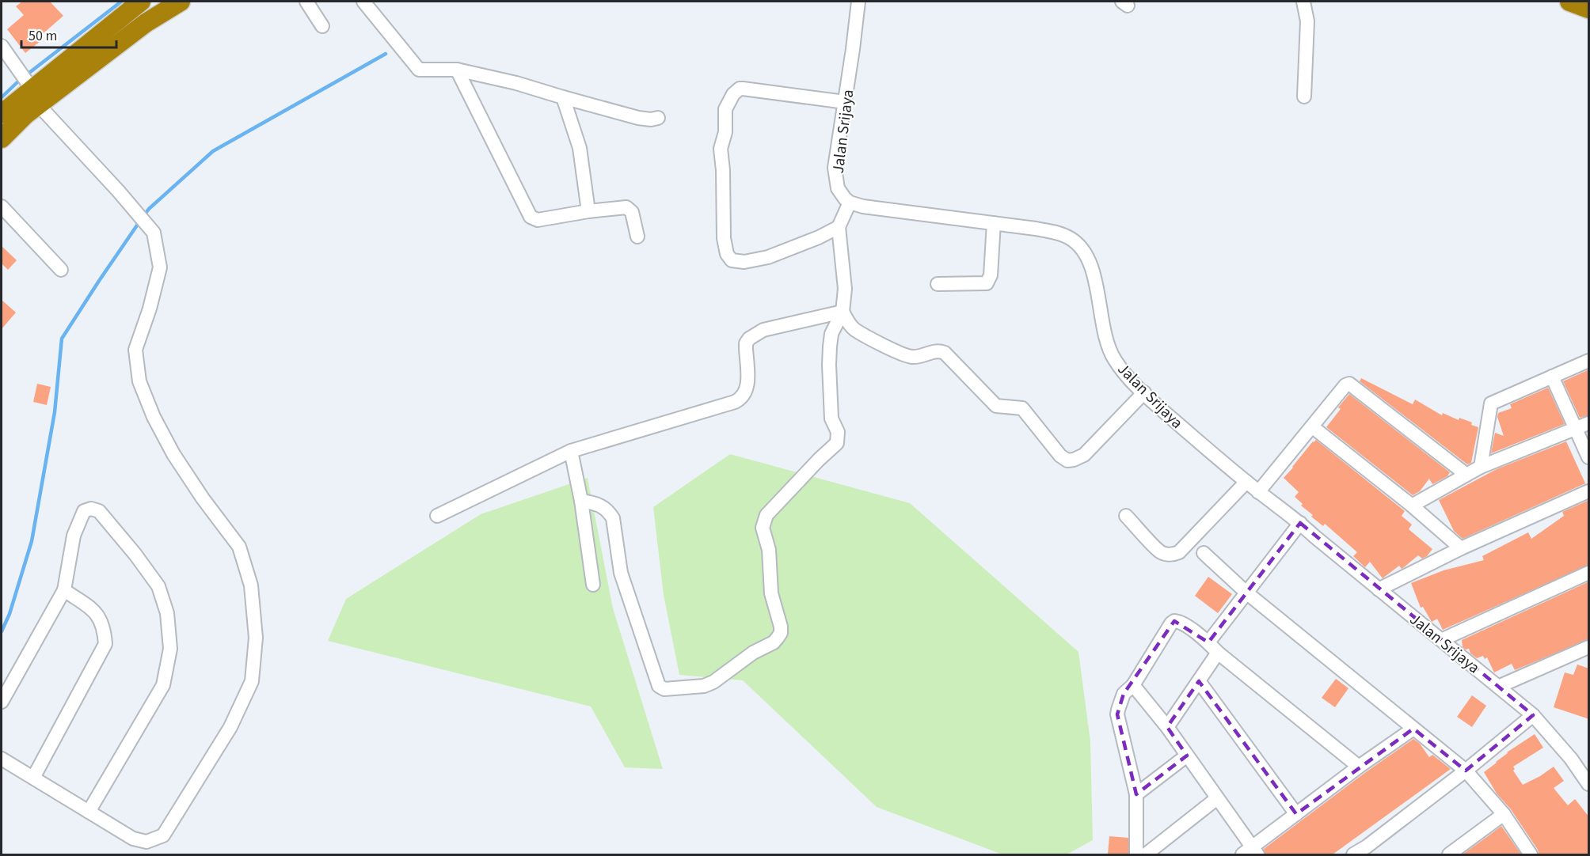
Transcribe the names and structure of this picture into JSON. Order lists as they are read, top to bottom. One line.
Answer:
{"streets":{"street":["Jalan Srijaya"]},"scale_bar":"50 m"}
